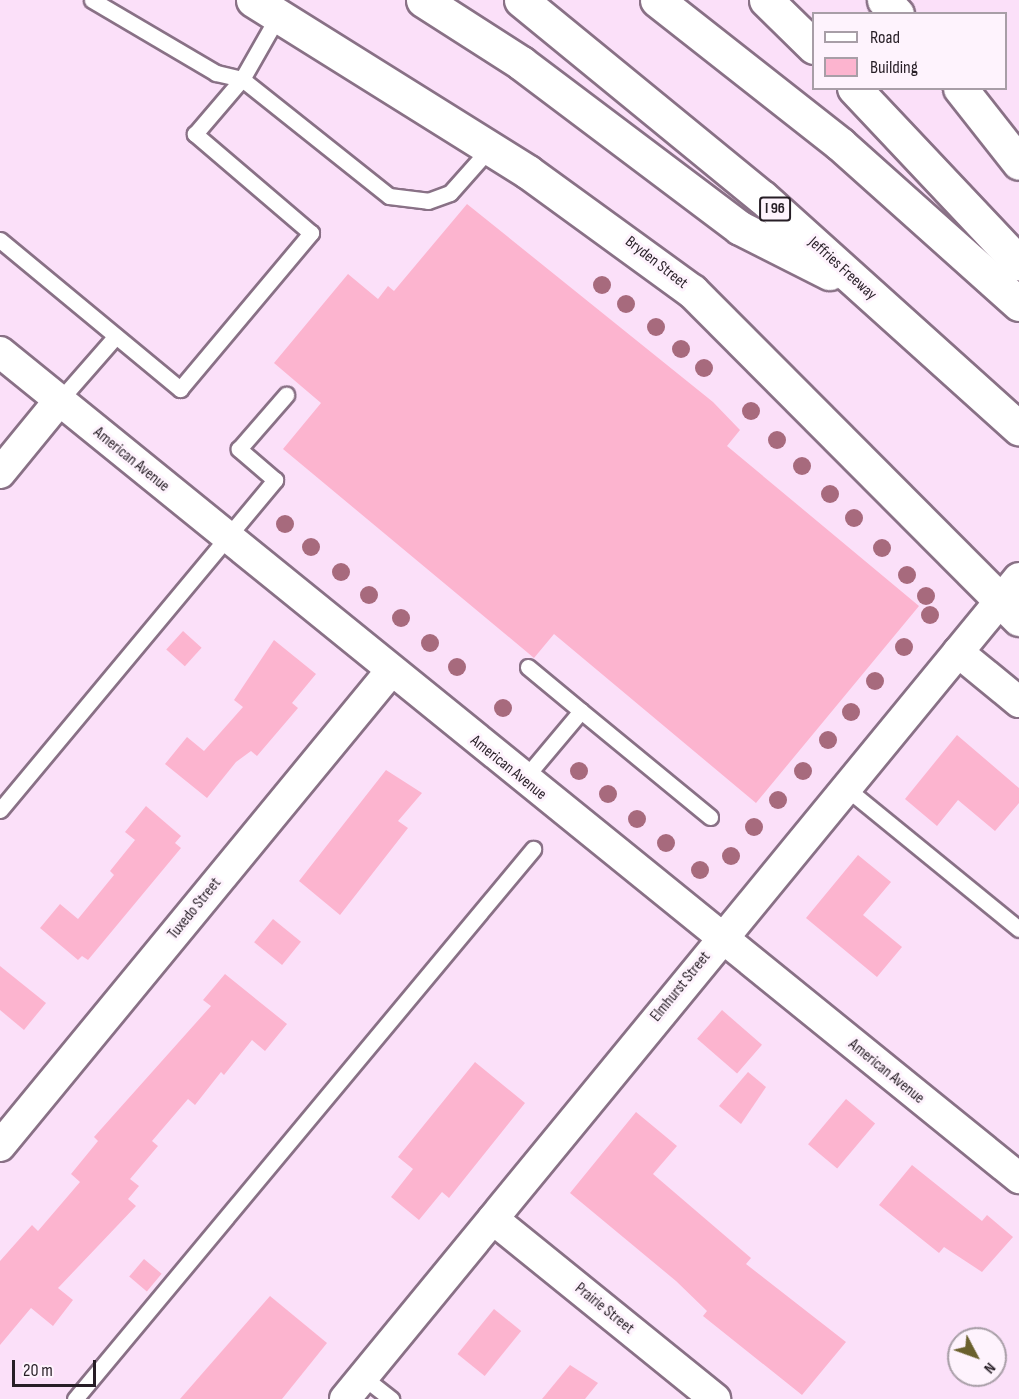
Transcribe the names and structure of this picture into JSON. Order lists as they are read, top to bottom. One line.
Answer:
{"streets":{"main road":["I 96","Bryden Street","Jeffries Freeway"],"street":["American Avenue","Tuxedo Street","Elmhurst Street","Prairie Street"]},"crossings":[["Bryden Street","Elmhurst Street"],["American Avenue","Tuxedo Street"],["American Avenue","Elmhurst Street"],["Elmhurst Street","Prairie Street"]],"legend":["Road","Building"],"scale_bar":"20 m","north":"bottom right"}
